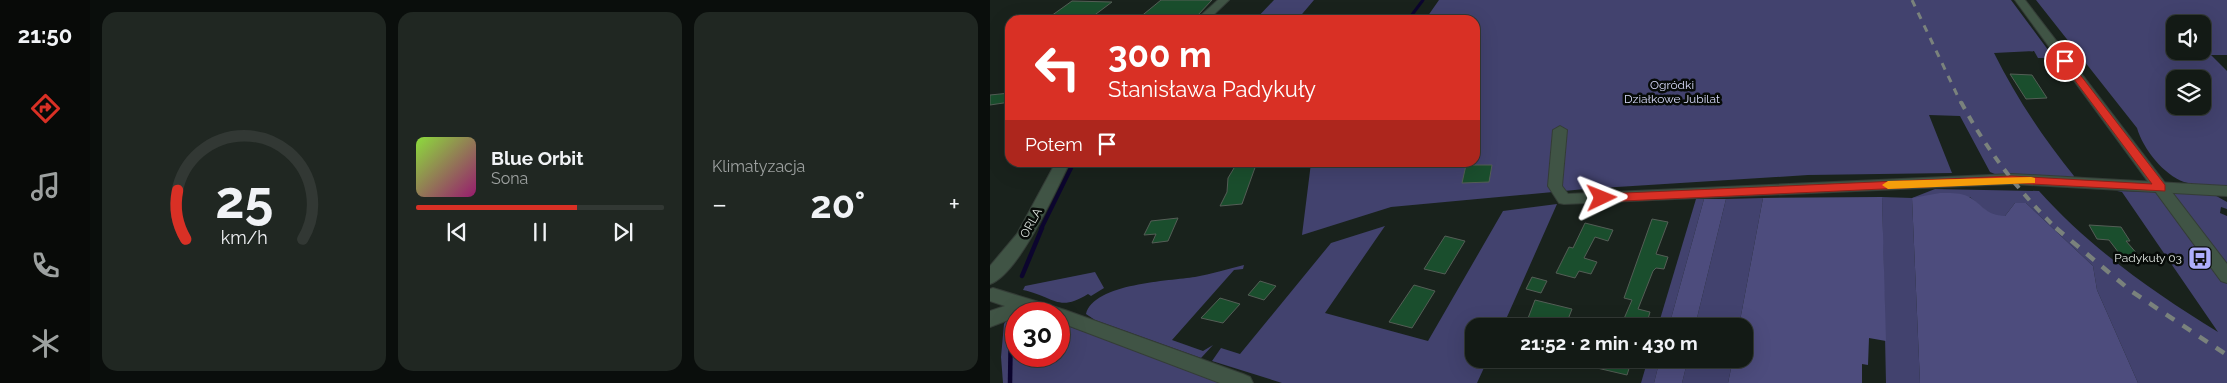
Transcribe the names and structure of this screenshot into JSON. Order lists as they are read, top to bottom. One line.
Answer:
{"streets":{"street":["ORLA"]},"parks":["Ogródki Działkowe Jubilat"],"places":{"bus stop":["Padykuły 03"]},"page":{"tabs":"21:50","tile":"Klimatyzacja","turn":["300 m","Stanisława Padykuły"],"then":"Potem","song":["Blue Orbit","Sona"],"heat":["−","20°","+"],"limit":"30","trip":"21:52 · 2 min · 430 m","gauge":["25","km/h"]}}
